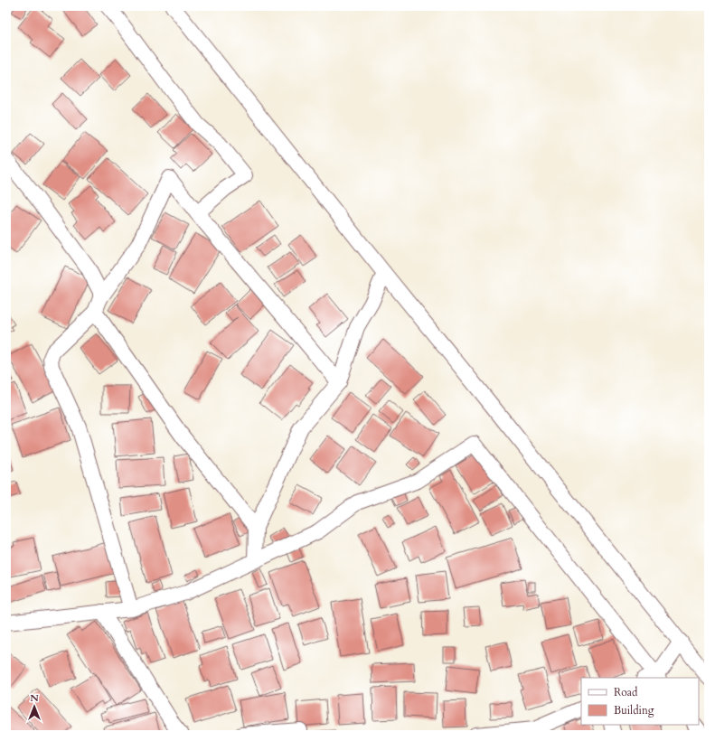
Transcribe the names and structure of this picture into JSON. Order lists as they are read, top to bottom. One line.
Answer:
{"legend":["Road","Building"],"north":"top"}
